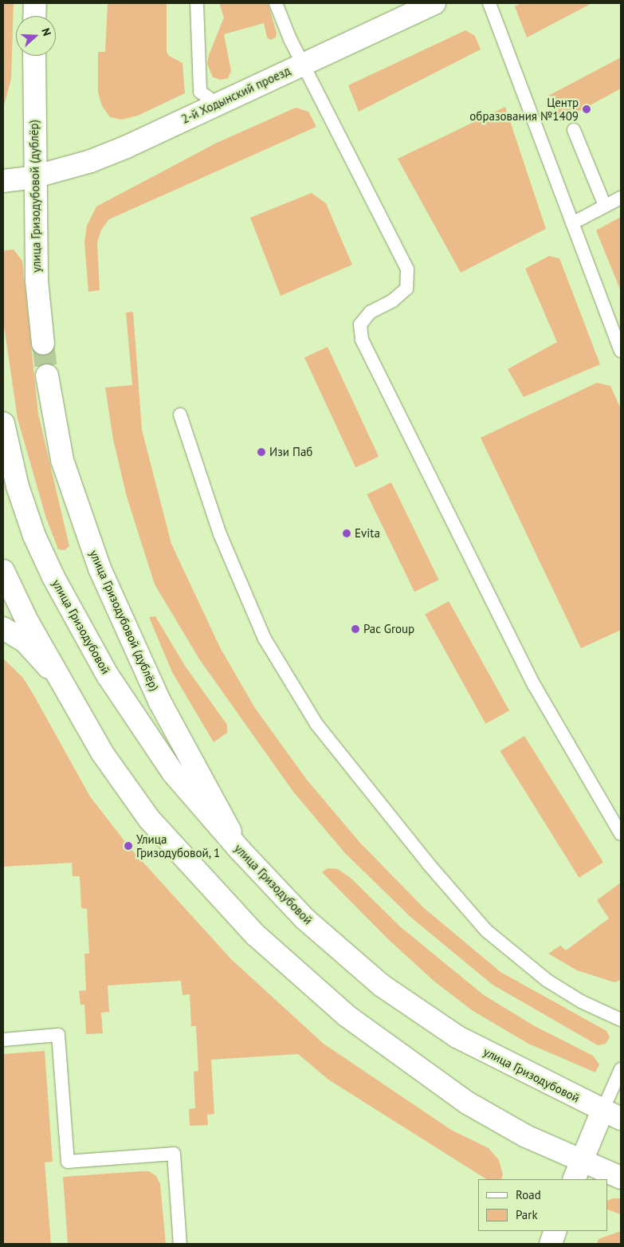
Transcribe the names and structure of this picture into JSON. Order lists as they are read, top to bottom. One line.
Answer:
{"streets":{"street":["2-й Ходынский проезд","улица Гризодубовой (дублёр)","улица Гризодубовой"]},"crossings":[["2-й Ходынский проезд","улица Гризодубовой (дублёр)"],["улица Гризодубовой (дублёр)","улица Гризодубовой"]],"places":["Центр образования №1409","Изи Паб","Evita","Pac Group","Улица Гризодубовой, 1"],"legend":["Road","Park"],"north":"right"}
